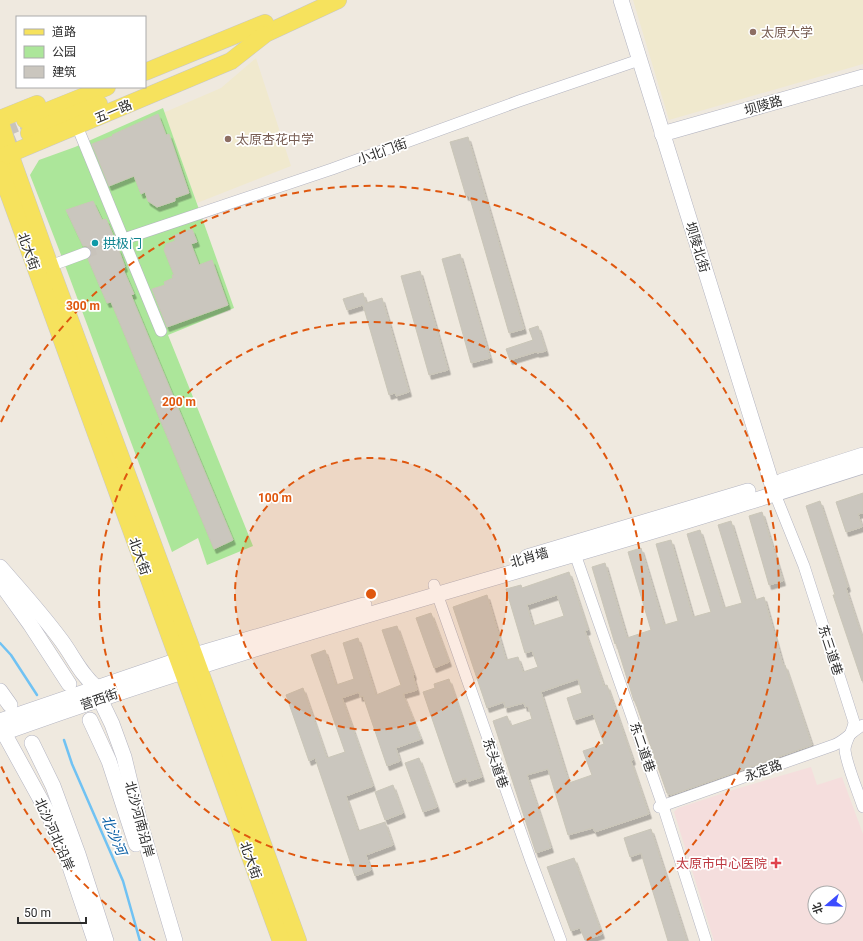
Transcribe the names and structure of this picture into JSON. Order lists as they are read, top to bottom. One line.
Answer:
{"streets":{"main road":["五一路","北大街"],"street":["坝陵路","小北门街","坝陵北街","北肖墙","东三道巷","营西街","东二道巷","东头道巷","永定路","北沙河南沿岸","北沙河北沿岸"]},"crossings":[["坝陵路","坝陵北街"],["小北门街","坝陵北街"],["坝陵北街","北肖墙"],["坝陵北街","东三道巷"],["北大街","北肖墙"],["北大街","营西街"],["北肖墙","东三道巷"],["北肖墙","营西街"],["北肖墙","东头道巷"],["东三道巷","永定路"],["营西街","北沙河南沿岸"],["营西街","北沙河北沿岸"],["东二道巷","永定路"]],"water":["北沙河"],"places":{"other":["太原大学","太原杏花中学","拱极门"],"health":["太原市中心医院"]},"legend":["道路","公园","建筑"],"scale_bar":"50 m","north":"left","rings":["300 m","200 m","100 m"]}
